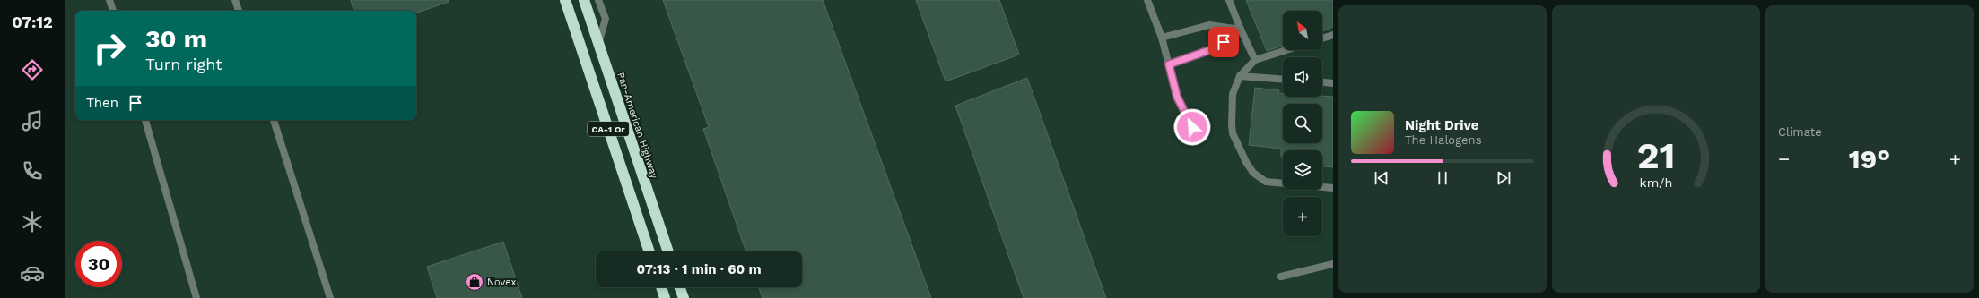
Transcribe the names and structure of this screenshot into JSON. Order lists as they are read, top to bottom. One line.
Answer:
{"streets":{"highway":["Pan-American Highway","CA-1 Or"]},"places":{"shop":["Novex"]},"north":"top left","page":{"tabs":"07:12","tile":"Climate","map_buttons":"+","turn":["30 m","Turn right"],"then":"Then","song":["Night Drive","The Halogens"],"heat":["−","19°","+"],"limit":"30","trip":"07:13 · 1 min · 60 m","gauge":["21","km/h"]}}
